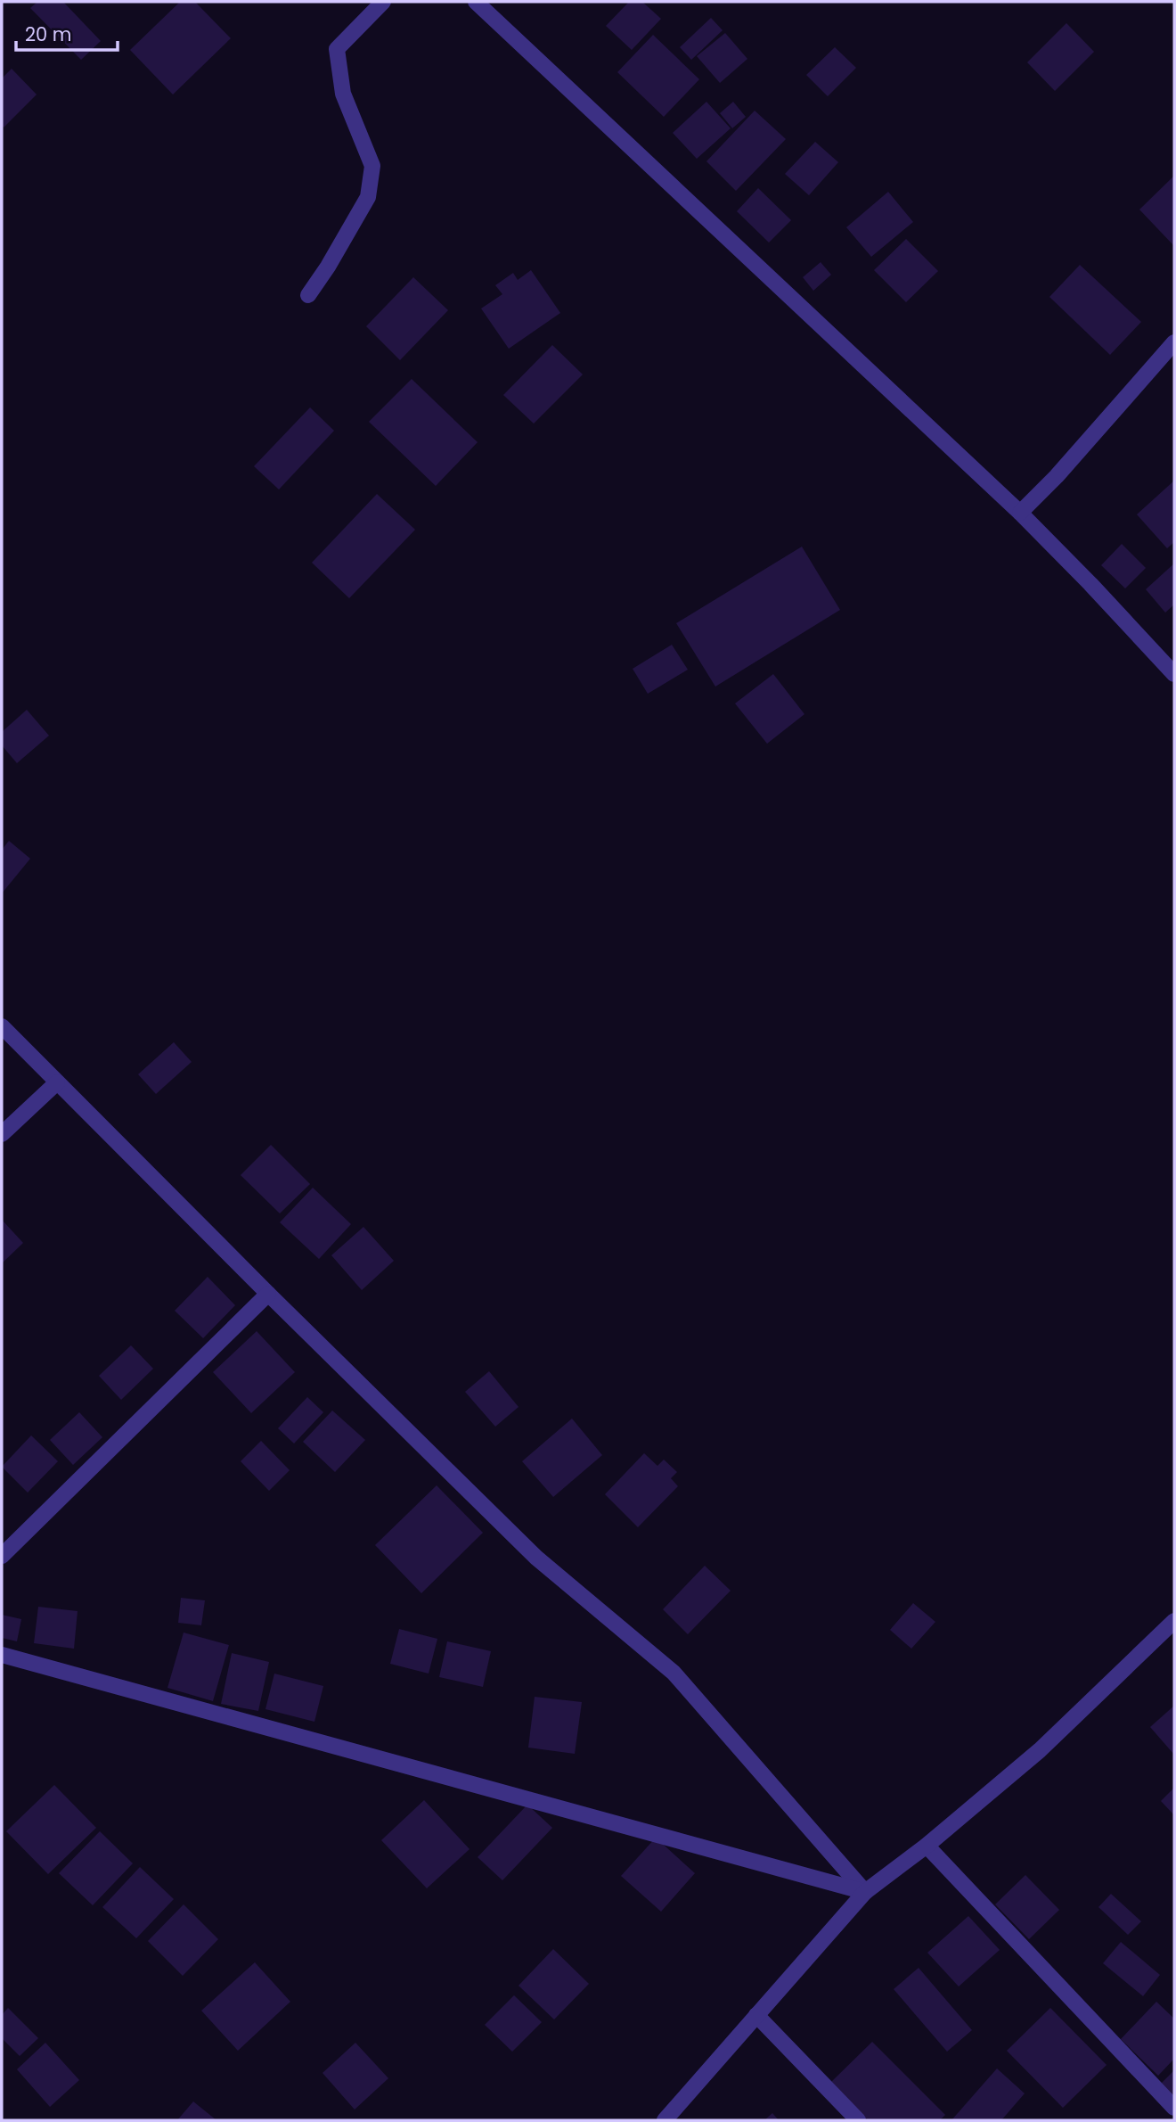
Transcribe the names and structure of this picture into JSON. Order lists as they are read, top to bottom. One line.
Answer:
{"scale_bar":"20 m"}
